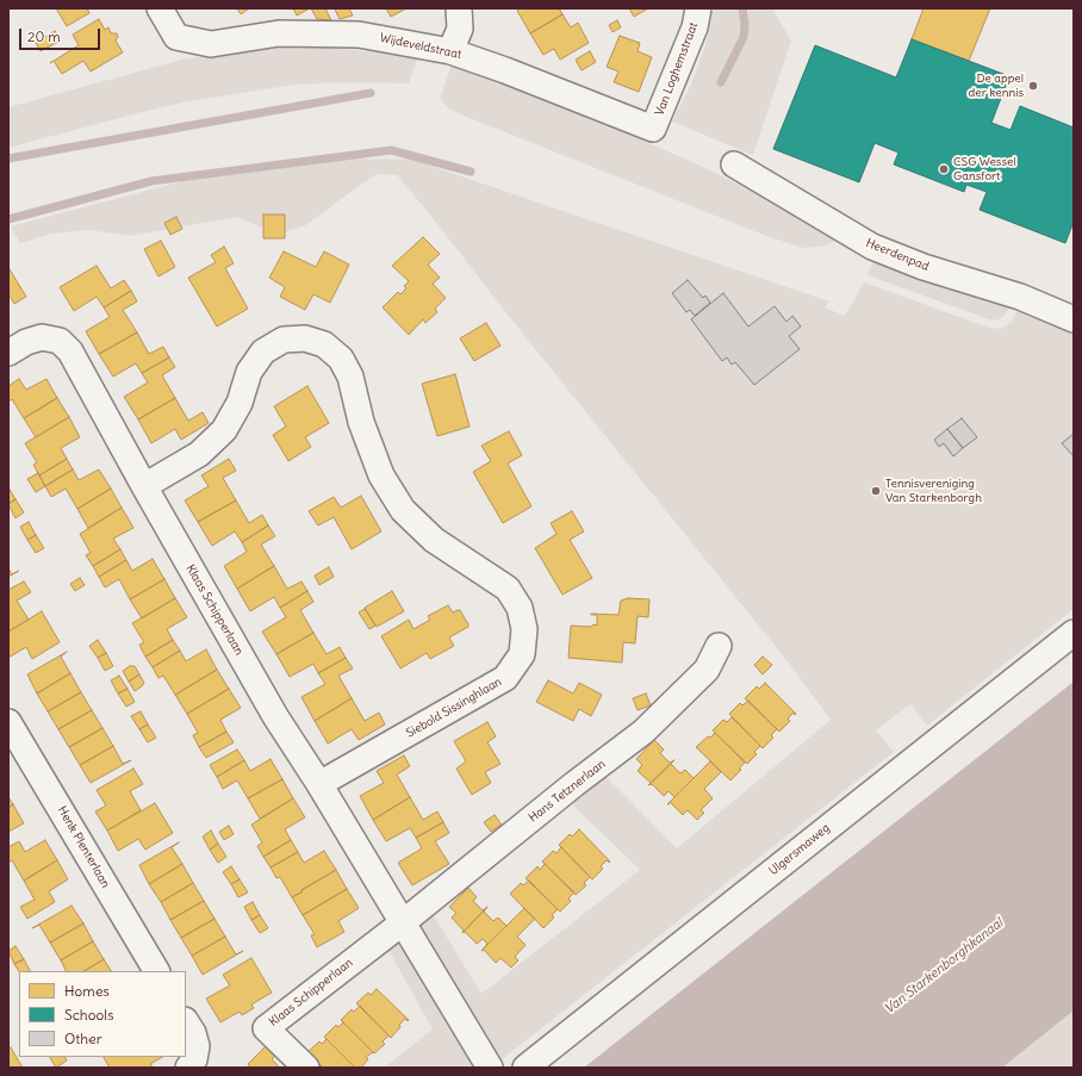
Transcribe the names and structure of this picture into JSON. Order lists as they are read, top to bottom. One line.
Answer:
{"streets":{"street":["Wijdeveldstraat","Van Loghemstraat","Heerdenpad","Klaas Schipperlaan","Siebold Sissinghlaan","Hans Tetznerlaan","Henk Plenterlaan","Ulgersmaweg"]},"crossings":[["Wijdeveldstraat","Van Loghemstraat"],["Klaas Schipperlaan","Siebold Sissinghlaan"],["Klaas Schipperlaan","Hans Tetznerlaan"]],"water":["Van Starkenborghkanaal"],"places":["De appel der kennis","CSG Wessel Gansfort","Tennisvereniging Van Starkenborgh"],"legend":["Homes","Schools","Other"],"scale_bar":"20 m"}
